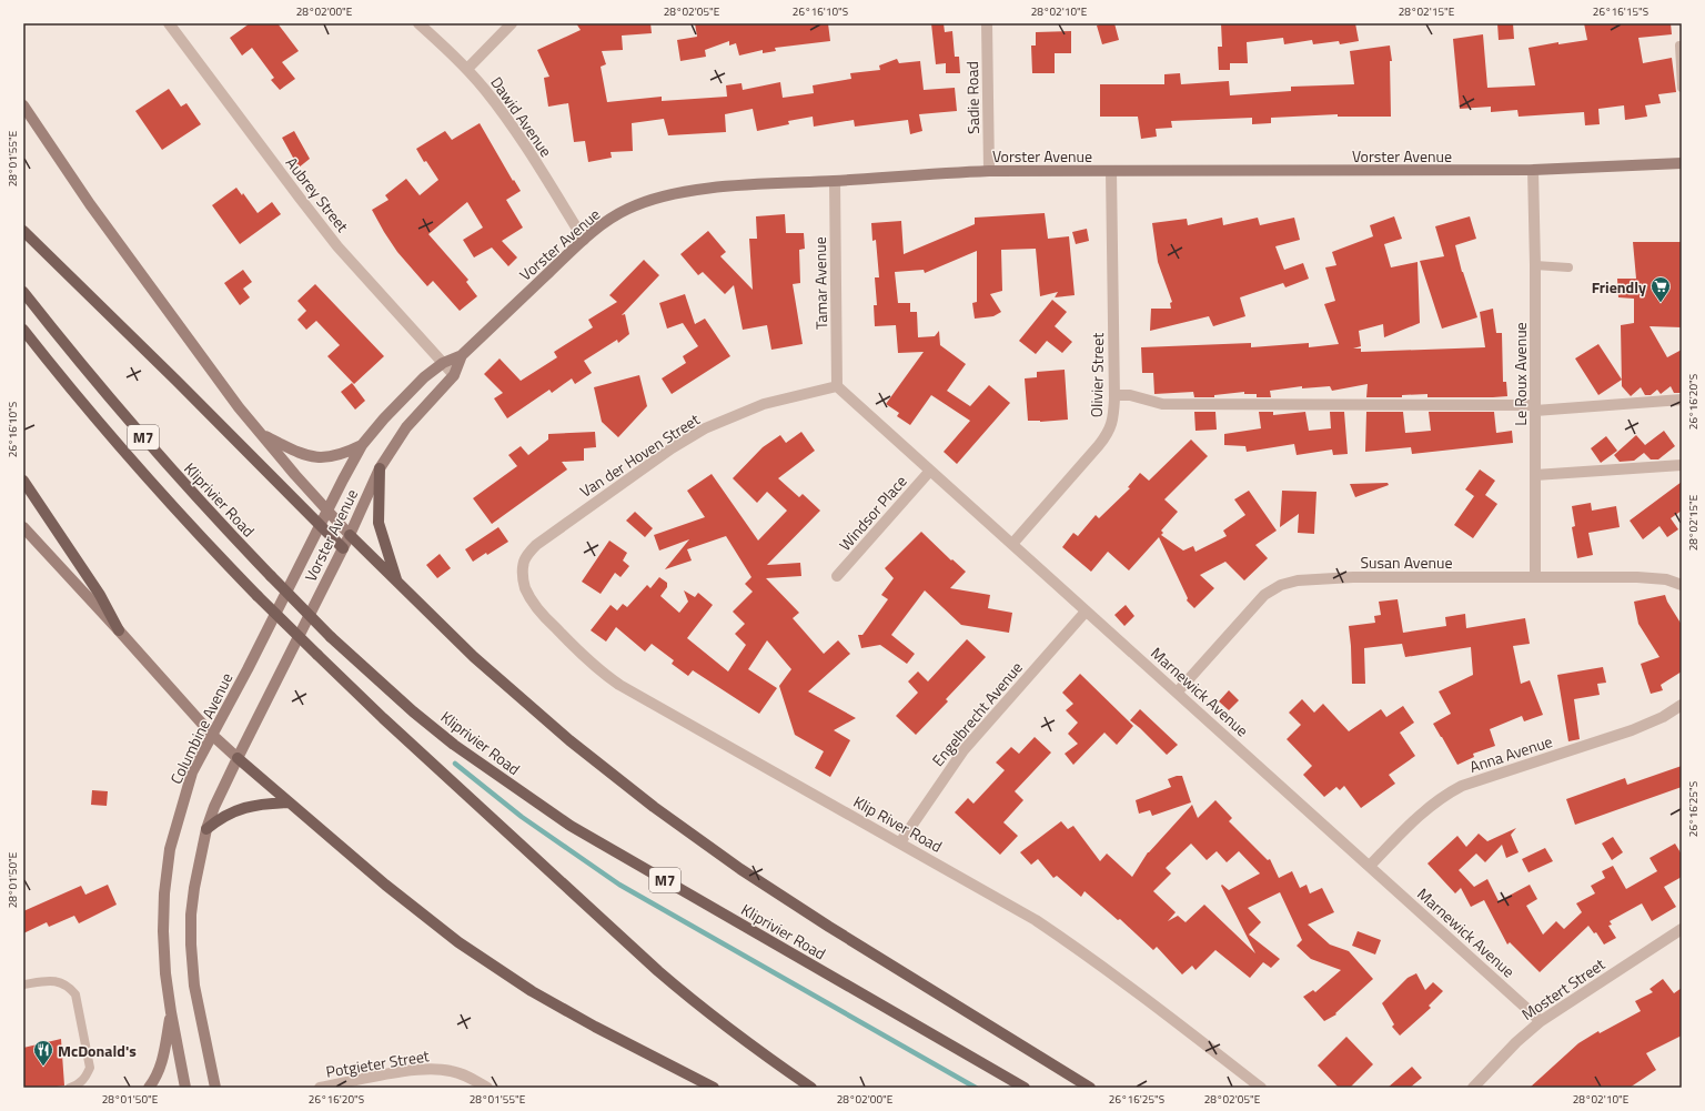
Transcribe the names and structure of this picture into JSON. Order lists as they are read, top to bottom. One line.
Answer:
{"streets":{"main road":["Vorster Avenue","M7","Kliprivier Road","Columbine Avenue"],"street":["Sadie Road","Dawid Avenue","Aubrey Street","Tamar Avenue","Le Roux Avenue","Olivier Street","Van der Hoven Street","Windsor Place","Susan Avenue","Marnewick Avenue","Engelbrecht Avenue","Anna Avenue","Klip River Road","Mostert Street","Potgieter Street"]},"crossings":[["Sadie Road","Vorster Avenue"],["Dawid Avenue","Vorster Avenue"],["Vorster Avenue","Aubrey Street"],["Vorster Avenue","Tamar Avenue"],["Vorster Avenue","Le Roux Avenue"],["Vorster Avenue","Olivier Street"],["Vorster Avenue","Columbine Avenue"],["Tamar Avenue","Van der Hoven Street"],["Tamar Avenue","Marnewick Avenue"],["Le Roux Avenue","Susan Avenue"],["Olivier Street","Marnewick Avenue"],["Van der Hoven Street","Marnewick Avenue"],["Van der Hoven Street","Klip River Road"],["Windsor Place","Marnewick Avenue"],["Susan Avenue","Marnewick Avenue"],["Marnewick Avenue","Engelbrecht Avenue"],["Marnewick Avenue","Anna Avenue"],["Marnewick Avenue","Mostert Street"],["Engelbrecht Avenue","Klip River Road"]],"places":{"supermarket":["Friendly"],"restaurant":["McDonald's"]},"coordinates":["28°02'00\"E","28°02'05\"E","26°16'10\"S","28°02'10\"E","28°02'15\"E","26°16'15\"S","28°01'55\"E","26°16'20\"S","26°16'25\"S","28°01'50\"E"]}
